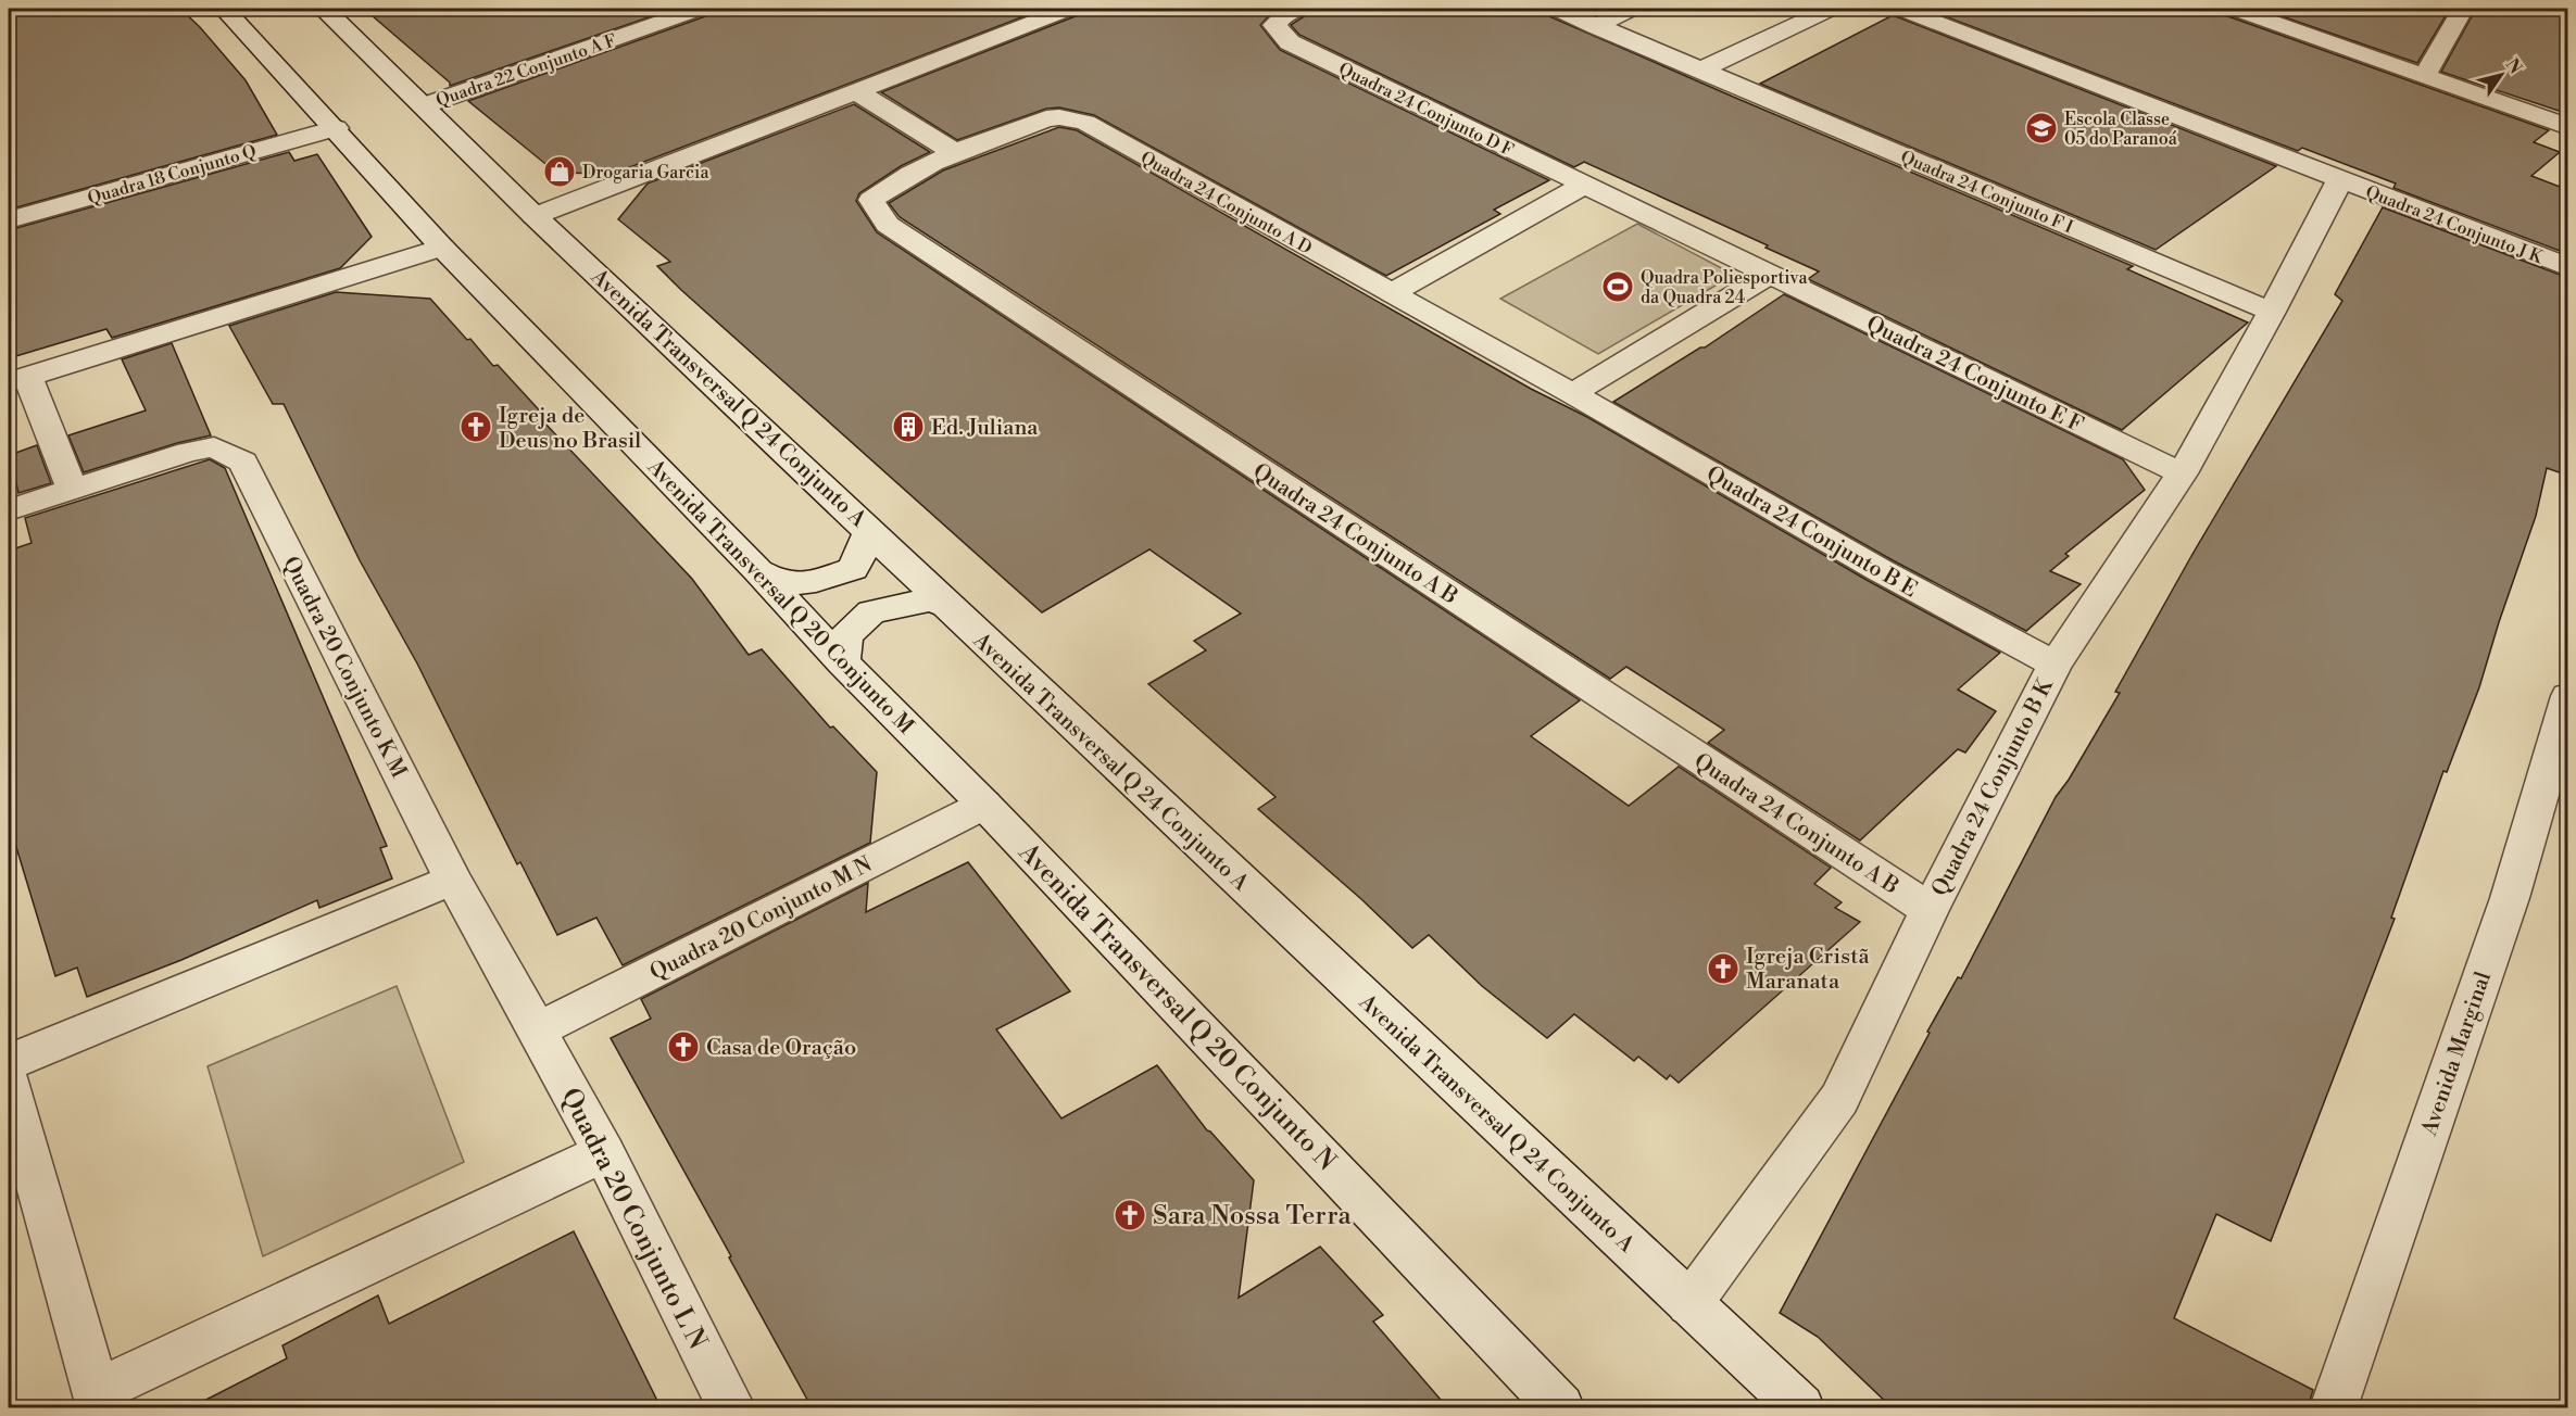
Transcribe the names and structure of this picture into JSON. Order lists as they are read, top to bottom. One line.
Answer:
{"streets":{"street":["Quadra 22 Conjunto A F","Quadra 24 Conjunto D F","Quadra 18 Conjunto Q","Quadra 24 Conjunto F I","Quadra 24 Conjunto A D","Quadra 24 Conjunto J K","Quadra 24 Conjunto E F","Avenida Transversal Q 24 Conjunto A","Quadra 24 Conjunto B E","Quadra 24 Conjunto A B","Avenida Transversal Q 20 Conjunto M","Quadra 20 Conjunto K M","Quadra 24 Conjunto B K","Quadra 20 Conjunto M N","Avenida Transversal Q 20 Conjunto N","Avenida Marginal","Quadra 20 Conjunto L N"]},"crossings":[["Quadra 22 Conjunto A F","Avenida Transversal Q 24 Conjunto A"],["Quadra 24 Conjunto D F","Quadra 24 Conjunto E F"],["Quadra 18 Conjunto Q","Avenida Transversal Q 20 Conjunto M"],["Quadra 24 Conjunto F I","Quadra 24 Conjunto B K"],["Quadra 24 Conjunto A D","Quadra 24 Conjunto B E"],["Quadra 24 Conjunto A D","Quadra 24 Conjunto A B"],["Quadra 24 Conjunto J K","Quadra 24 Conjunto B K"],["Quadra 24 Conjunto E F","Quadra 24 Conjunto B K"],["Avenida Transversal Q 24 Conjunto A","Quadra 24 Conjunto B K"],["Quadra 24 Conjunto B E","Quadra 24 Conjunto B K"],["Quadra 24 Conjunto A B","Quadra 24 Conjunto B K"],["Avenida Transversal Q 20 Conjunto M","Quadra 20 Conjunto M N"],["Avenida Transversal Q 20 Conjunto M","Avenida Transversal Q 20 Conjunto N"],["Quadra 20 Conjunto K M","Quadra 20 Conjunto M N"],["Quadra 20 Conjunto K M","Quadra 20 Conjunto L N"],["Quadra 20 Conjunto M N","Avenida Transversal Q 20 Conjunto N"],["Quadra 20 Conjunto M N","Quadra 20 Conjunto L N"]],"places":{"school or university":["Escola Classe 05 do Paranoá"],"shop":["Drogaria Garcia"],"sports":["Quadra Poliesportiva da Quadra 24"],"church":["Igreja de Deus no Brasil","Igreja Cristã Maranata","Casa de Oração","Sara Nossa Terra"],"building":["Ed. Juliana"]},"north":"top right"}
